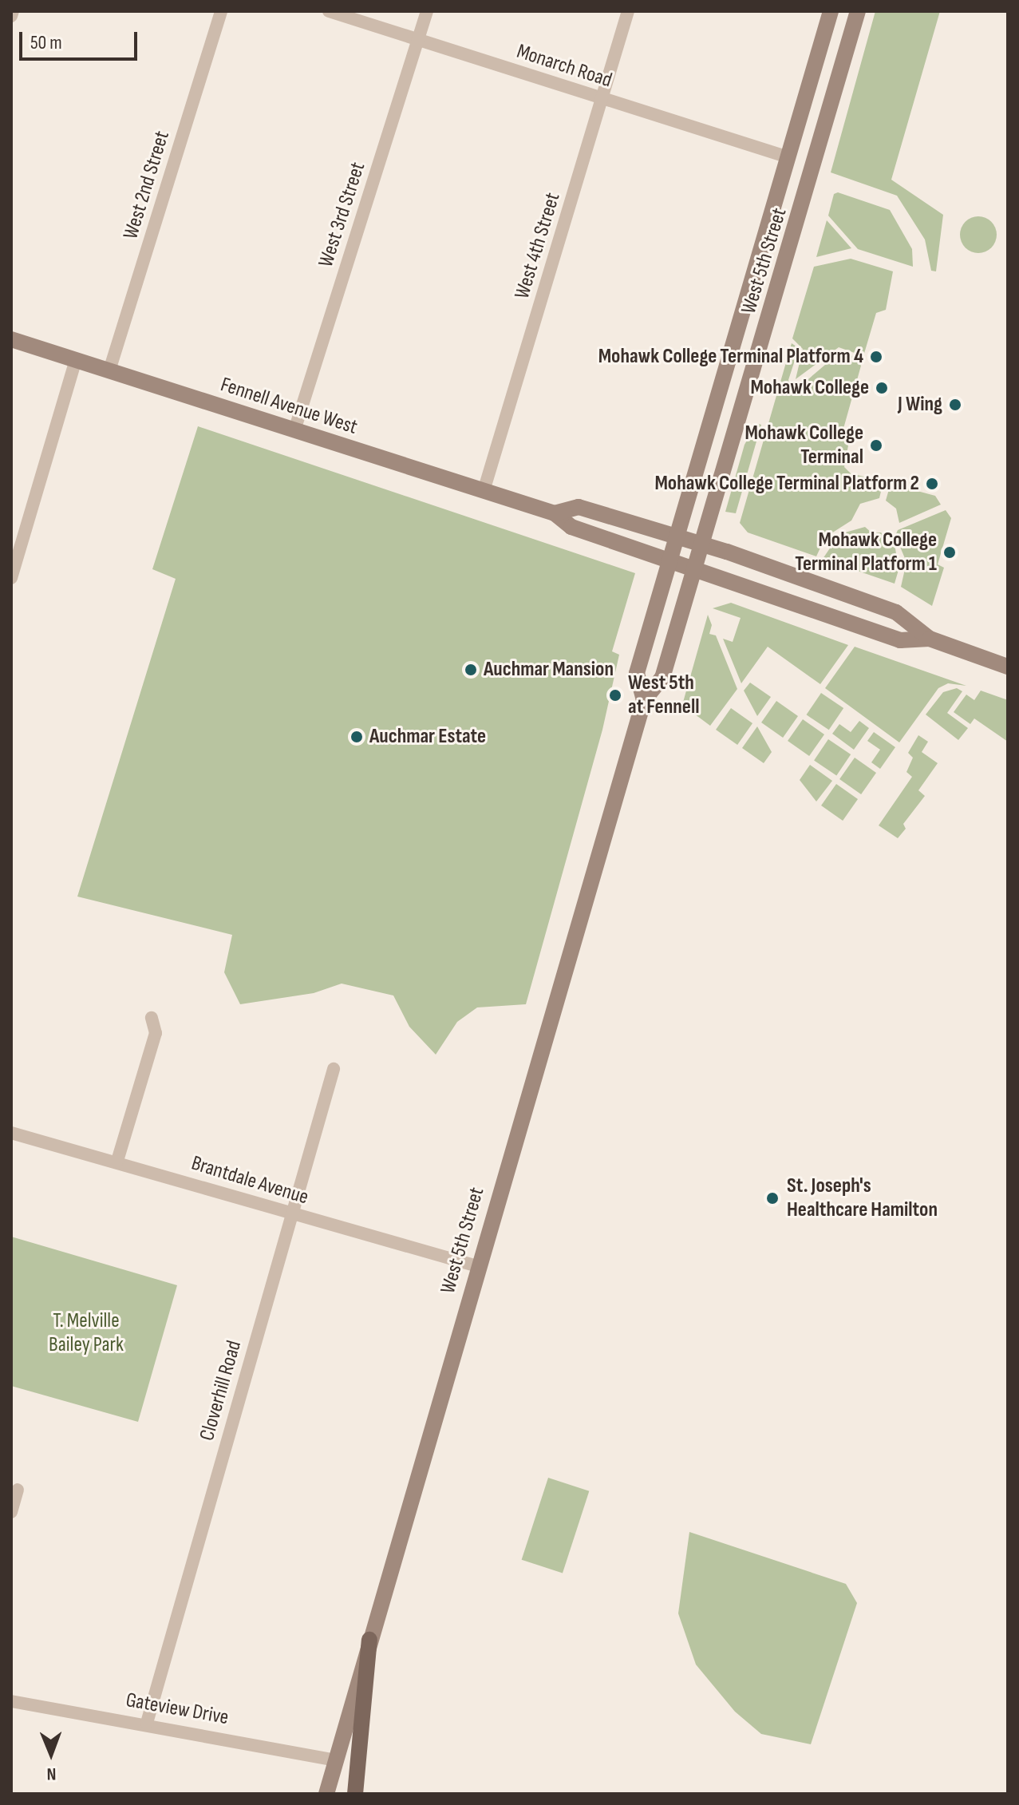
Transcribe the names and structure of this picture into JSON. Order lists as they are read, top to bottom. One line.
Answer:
{"streets":{"main road":["West 5th Street","Fennell Avenue West"],"street":["Monarch Road","West 2nd Street","West 3rd Street","West 4th Street","Brantdale Avenue","Cloverhill Road","Gateview Drive"]},"crossings":[["Monarch Road","West 3rd Street"],["Monarch Road","West 4th Street"],["Monarch Road","West 5th Street"],["West 2nd Street","Fennell Avenue West"],["West 3rd Street","Fennell Avenue West"],["West 4th Street","Fennell Avenue West"],["West 5th Street","Fennell Avenue West"],["West 5th Street","Brantdale Avenue"],["West 5th Street","Gateview Drive"],["Brantdale Avenue","Cloverhill Road"],["Cloverhill Road","Gateview Drive"]],"parks":["T. Melville Bailey Park"],"places":["Mohawk College Terminal Platform 4","Mohawk College","J Wing","Mohawk College Terminal","Mohawk College Terminal Platform 2","Mohawk College Terminal Platform 1","Auchmar Mansion","West 5th at Fennell","Auchmar Estate","St. Joseph's Healthcare Hamilton"],"scale_bar":"50 m","north":"bottom"}
